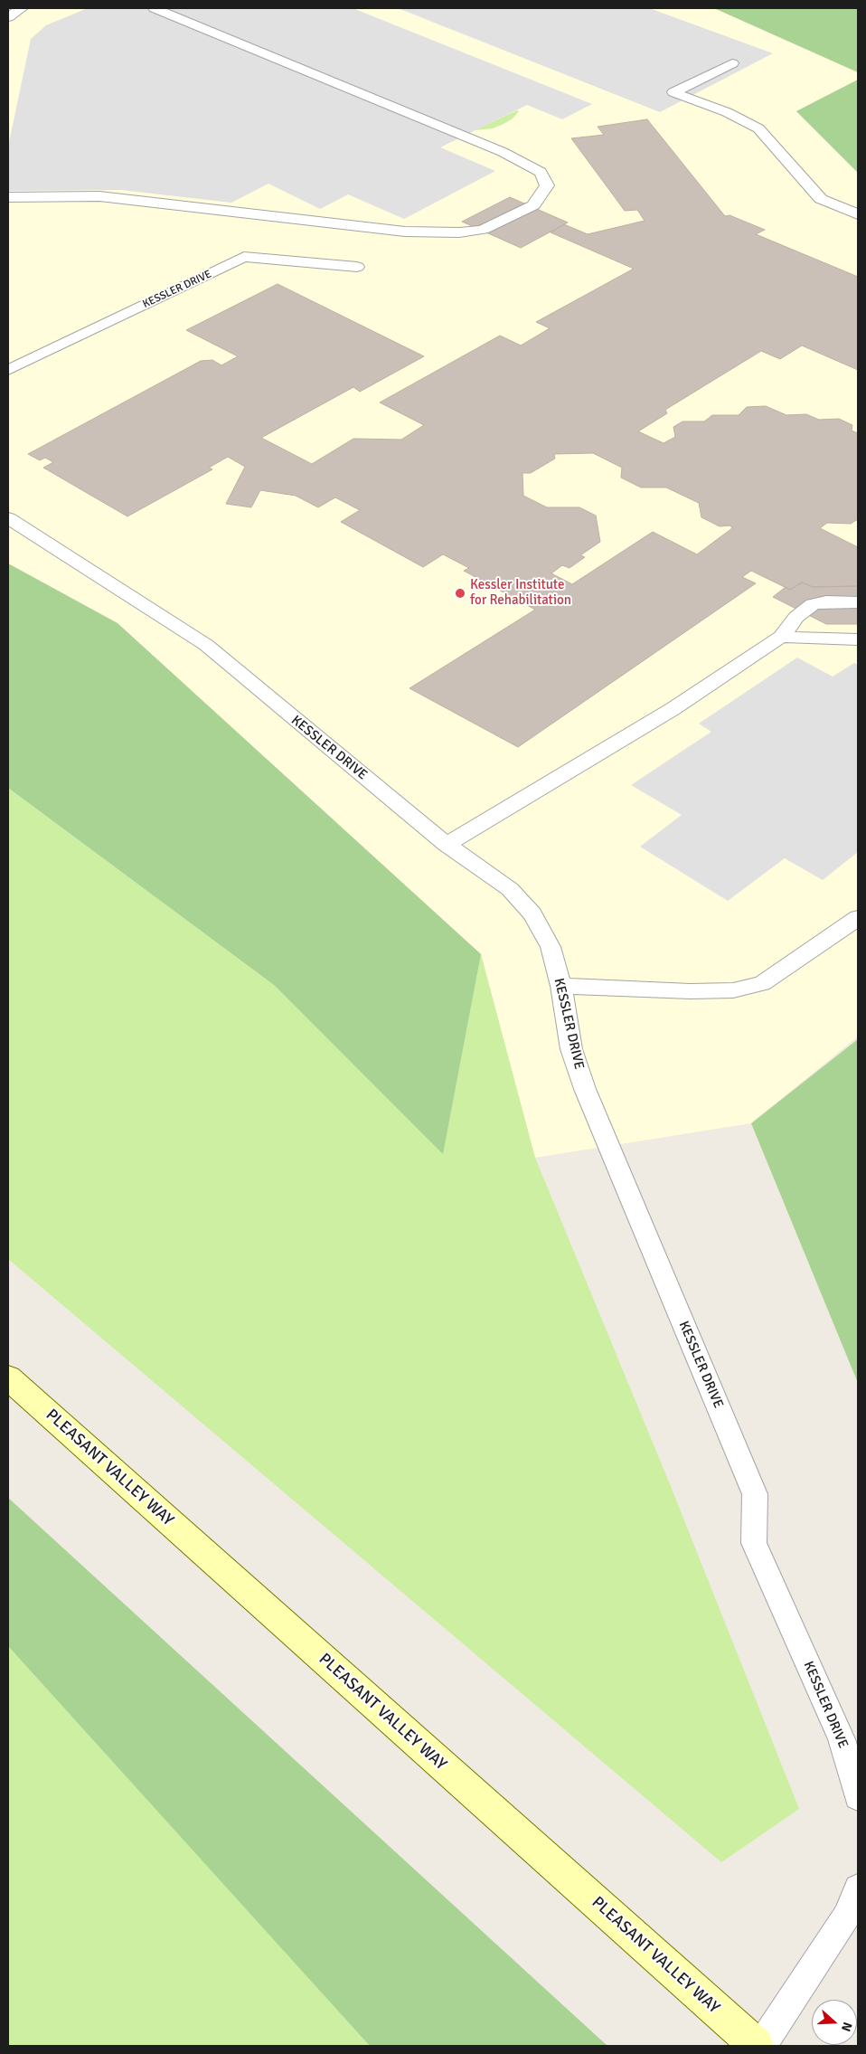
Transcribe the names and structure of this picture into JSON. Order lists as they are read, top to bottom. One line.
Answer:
{"streets":{"main road":["PLEASANT VALLEY WAY"],"lane":["KESSLER DRIVE"]},"places":["Kessler Institute for Rehabilitation"],"north":"right"}
